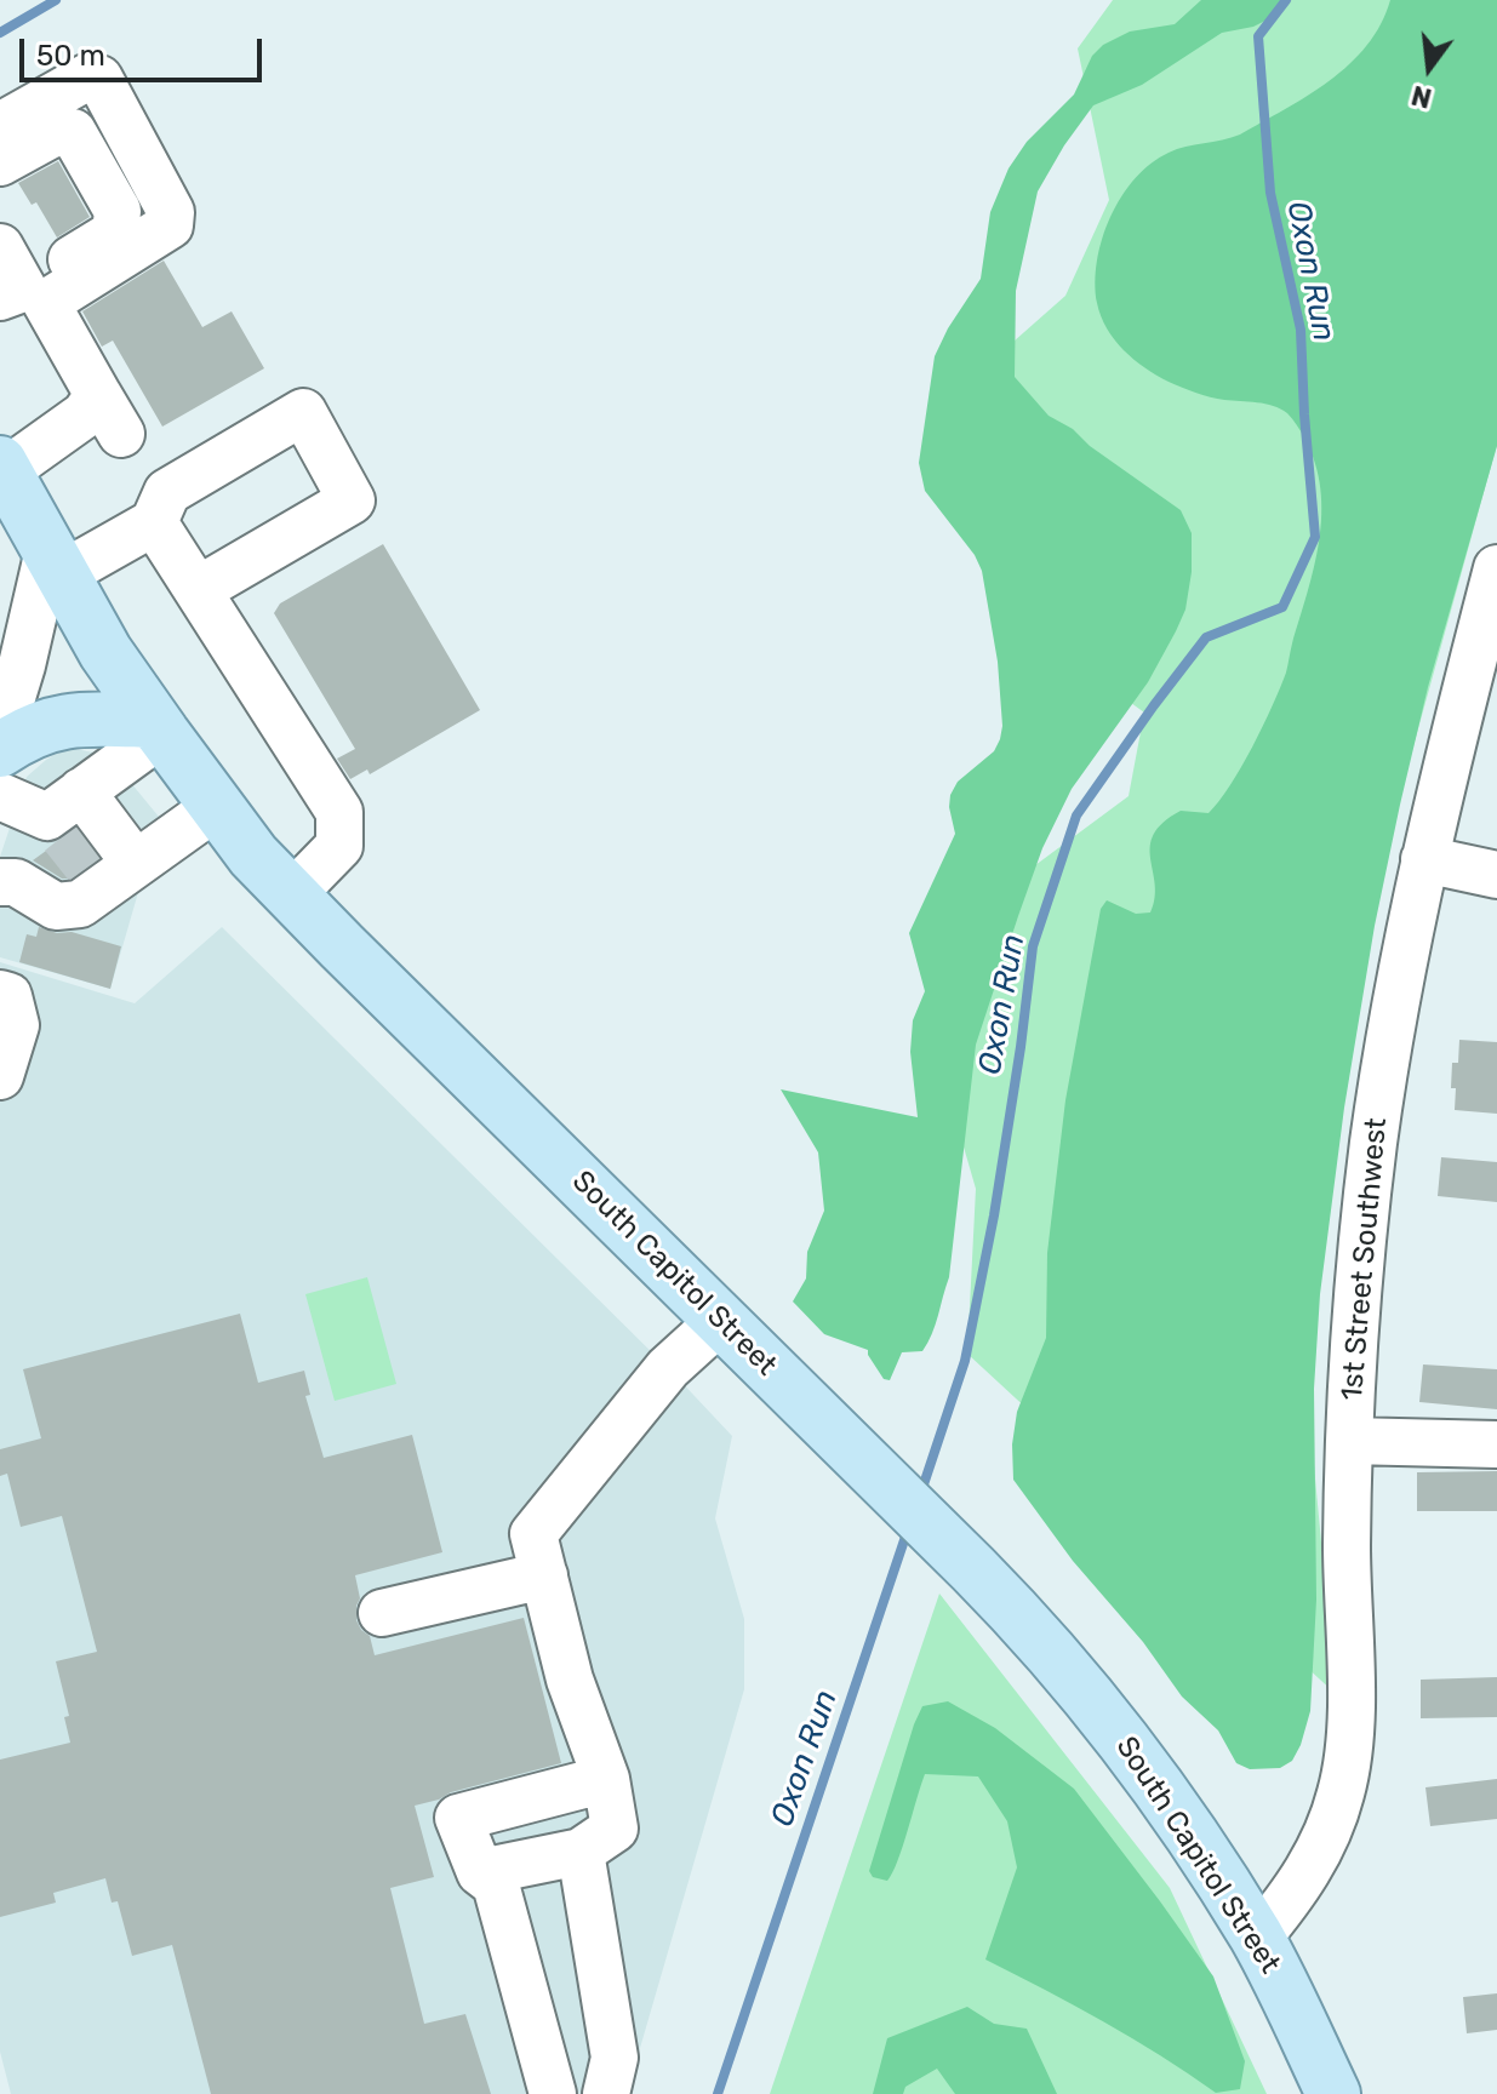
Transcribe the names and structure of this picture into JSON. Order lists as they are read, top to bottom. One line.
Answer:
{"streets":{"main road":["South Capitol Street"],"street":["1st Street Southwest"]},"crossings":[["1st Street Southwest","South Capitol Street"]],"water":["Oxon Run"],"scale_bar":"50 m","north":"bottom"}
